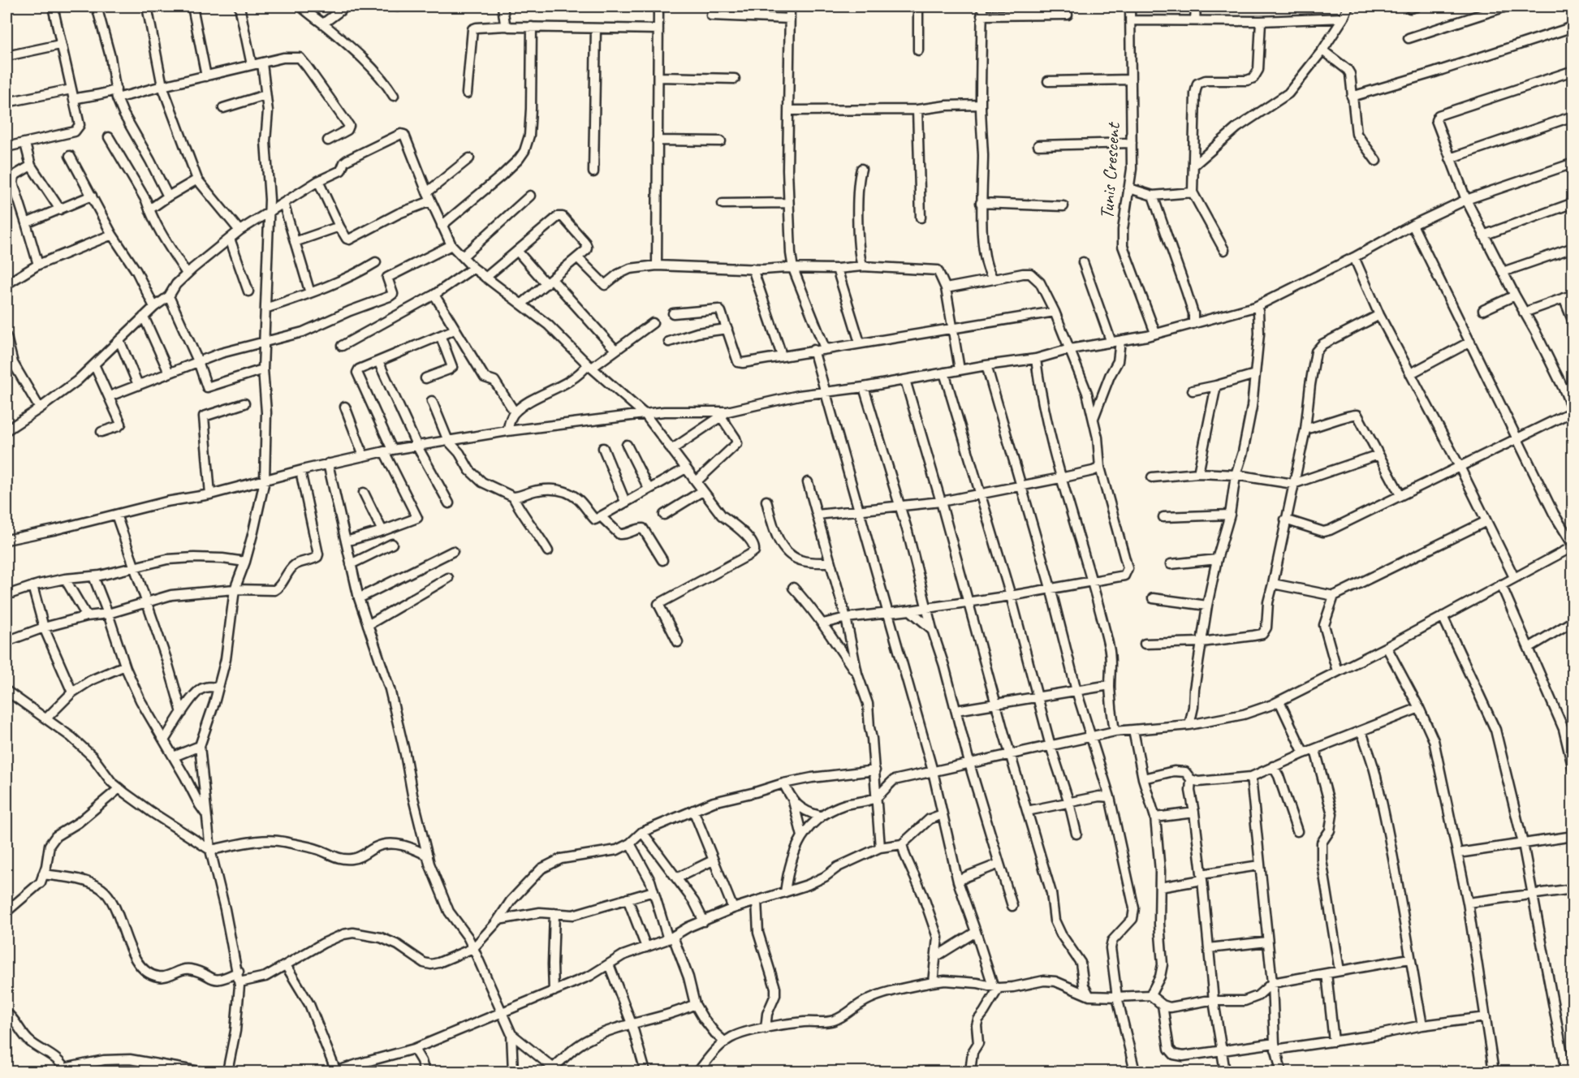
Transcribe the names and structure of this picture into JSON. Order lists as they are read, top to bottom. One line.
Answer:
{"streets":{"street":["Tunis Crescent"]}}
